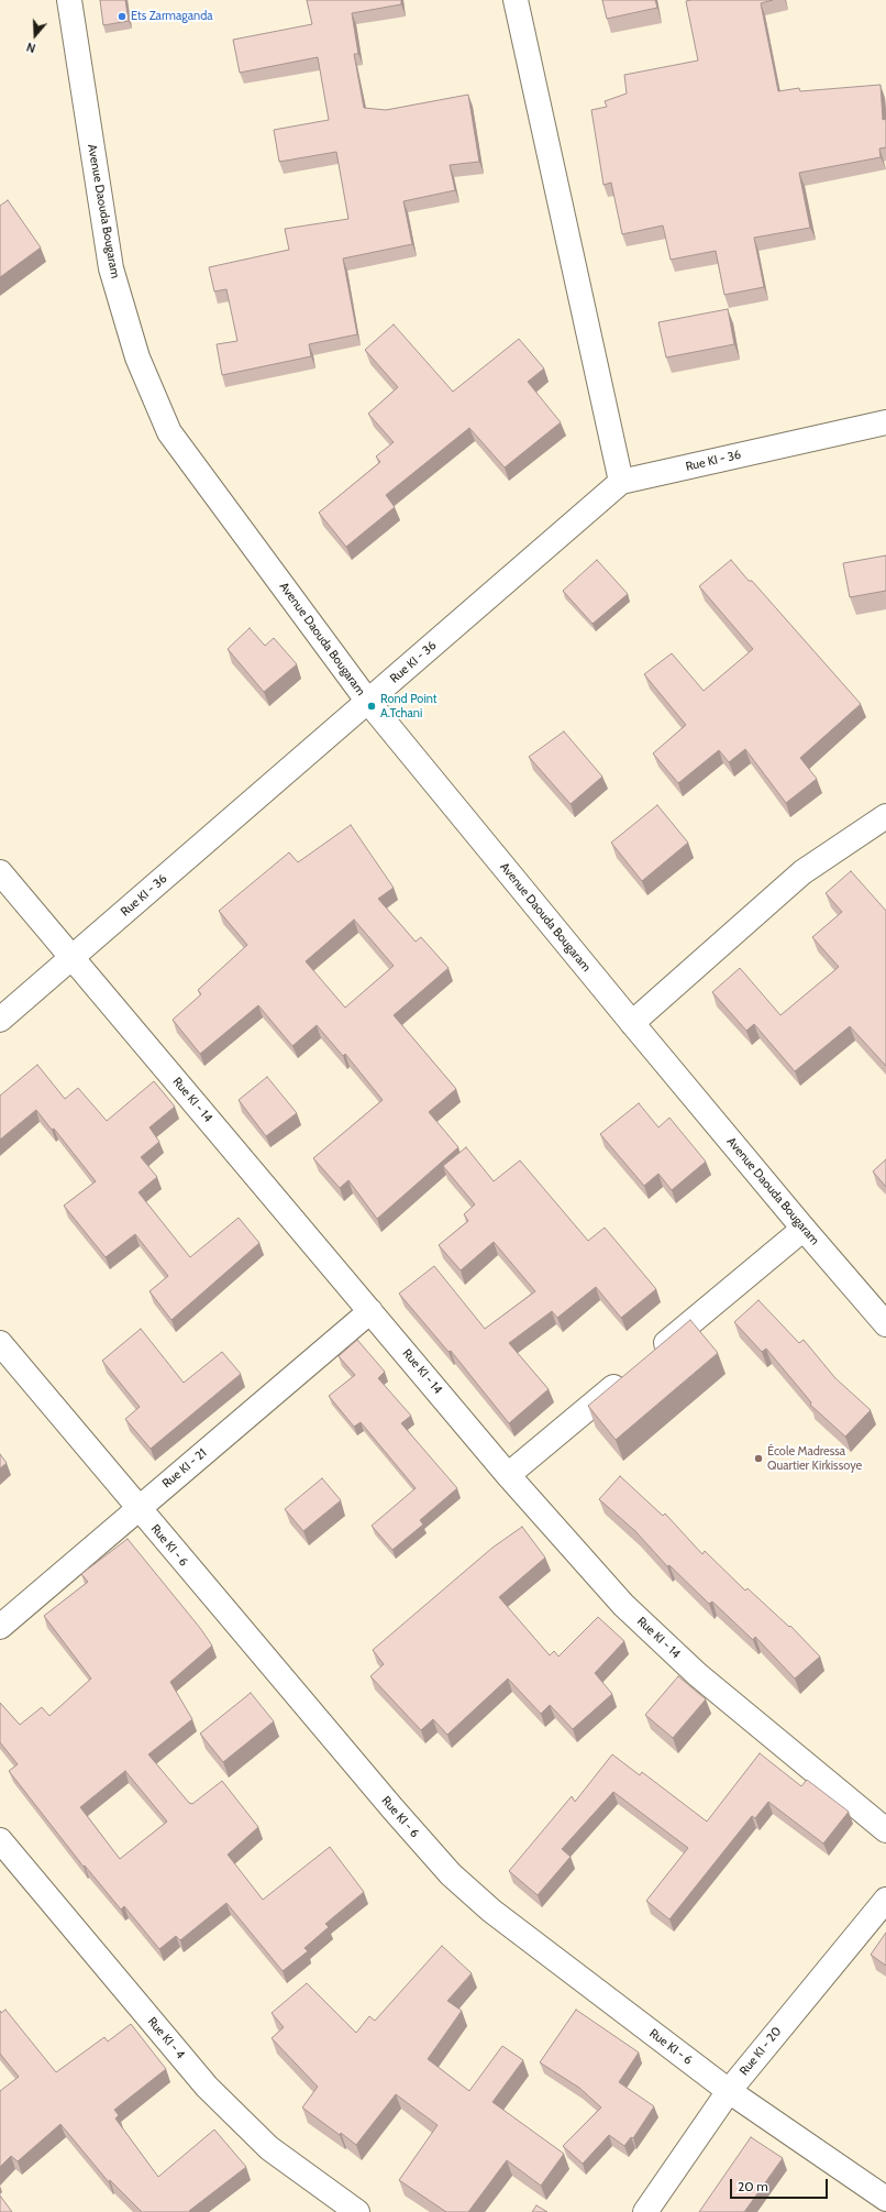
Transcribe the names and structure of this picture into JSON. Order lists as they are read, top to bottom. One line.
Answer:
{"streets":{"street":["Avenue Daouda Bougaram","Rue KI - 36","Rue KI - 14","Rue KI - 21","Rue KI - 6","Rue KI - 4","Rue KI - 20"]},"crossings":[["Avenue Daouda Bougaram","Rue KI - 36"],["Rue KI - 36","Rue KI - 14"],["Rue KI - 14","Rue KI - 21"],["Rue KI - 21","Rue KI - 6"],["Rue KI - 6","Rue KI - 20"]],"places":["Ets Zarmaganda","Rond Point A.Tchani","École Madressa Quartier Kirkissoye"],"scale_bar":"20 m","north":"bottom"}
